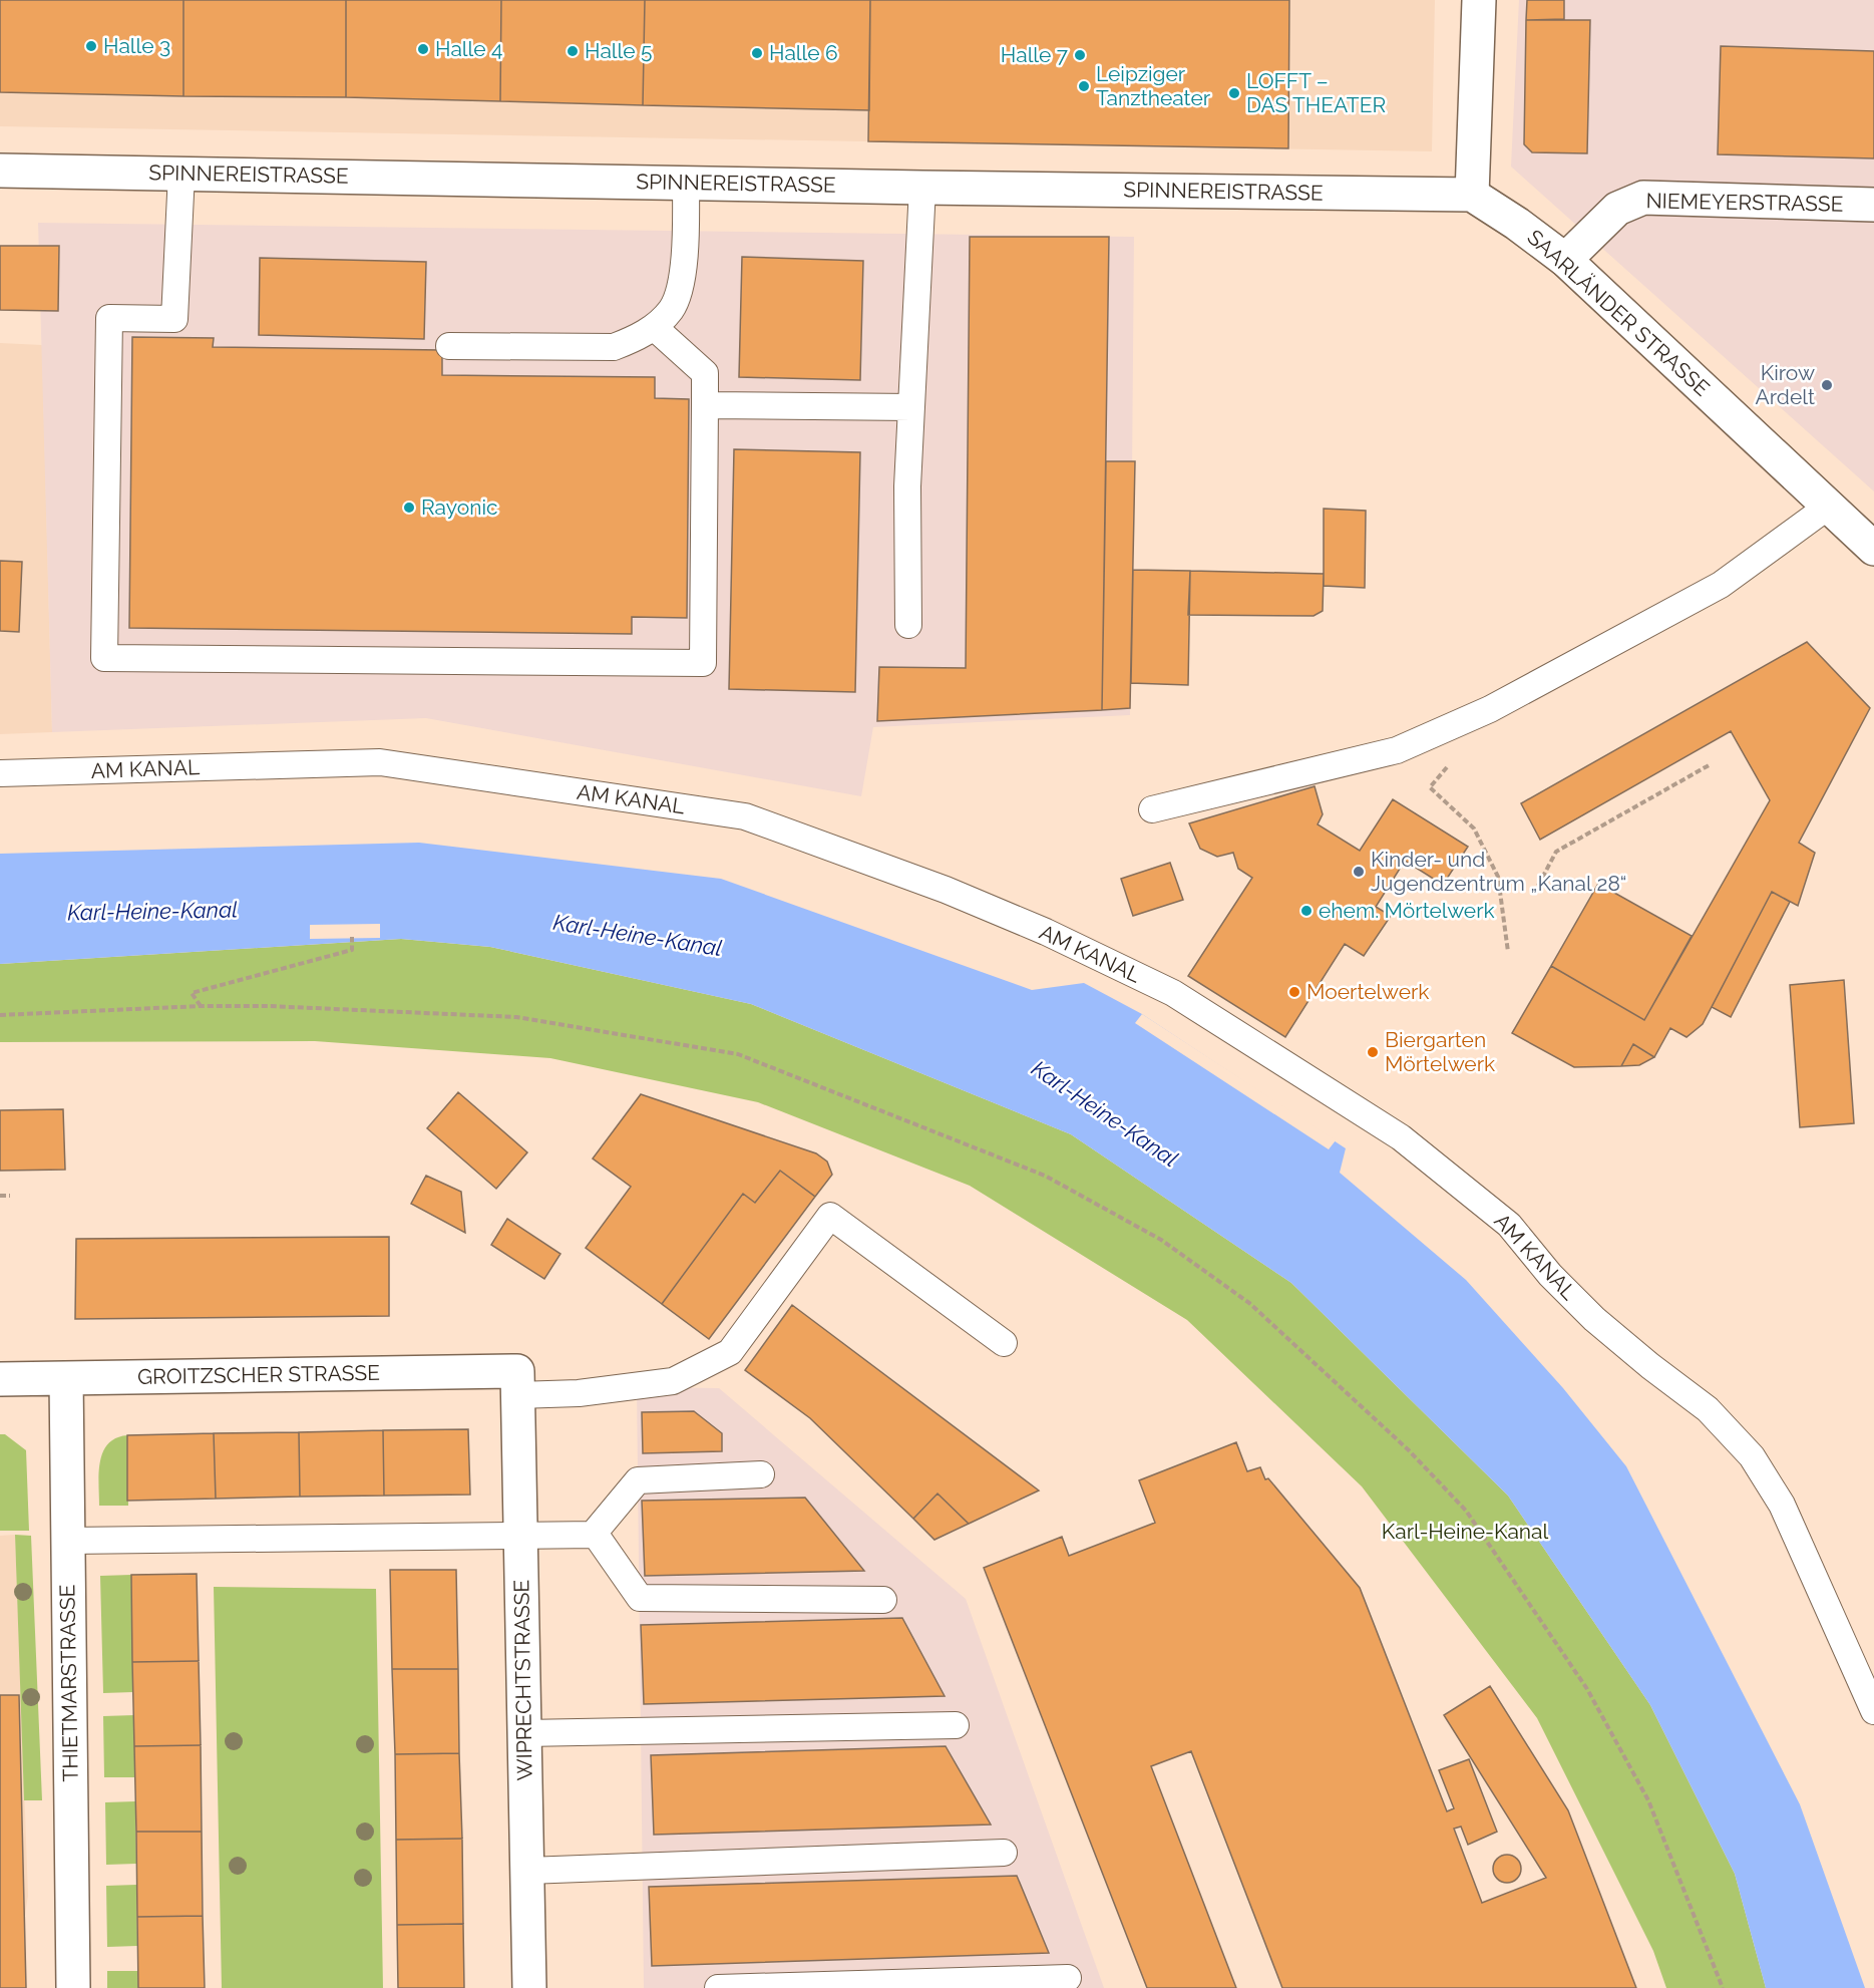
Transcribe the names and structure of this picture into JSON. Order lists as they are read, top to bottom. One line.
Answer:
{"streets":{"street":["SPINNEREISTRASSE","NIEMEYERSTRASSE","SAARLÄNDER STRASSE","GROITZSCHER STRASSE","WIPRECHTSTRASSE","THIETMARSTRASSE"],"lane":["AM KANAL"]},"crossings":[["SPINNEREISTRASSE","SAARLÄNDER STRASSE"],["NIEMEYERSTRASSE","SAARLÄNDER STRASSE"],["GROITZSCHER STRASSE","WIPRECHTSTRASSE"],["GROITZSCHER STRASSE","THIETMARSTRASSE"]],"water":["Karl-Heine-Kanal"],"parks":["Karl-Heine-Kanal"],"places":["Halle 3","Halle 4","Halle 5","Halle 6","Halle 7","Leipziger Tanztheater","LOFFT – DAS THEATER","Kirow Ardelt","Rayonic","Kinder- und Jugendzentrum „Kanal 28“","ehem. Mörtelwerk","Moertelwerk","Biergarten Mörtelwerk"]}
